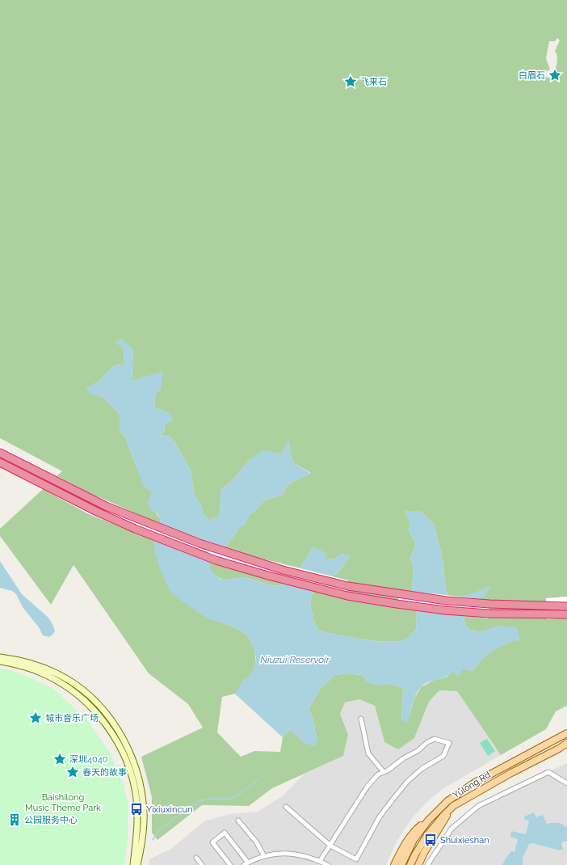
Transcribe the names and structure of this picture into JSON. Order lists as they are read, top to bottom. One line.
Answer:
{"streets":{"main road":["Yulong Rd"]},"water":["Niuzui Reservoir"],"parks":["Baishilong Music Theme Park"],"places":{"place":["白眉石","飞来石","城市音乐广场","深圳4040","春天的故事"],"bus stop":["Yixiuxincun","Shuixieshan"],"building":["公园服务中心"]}}
